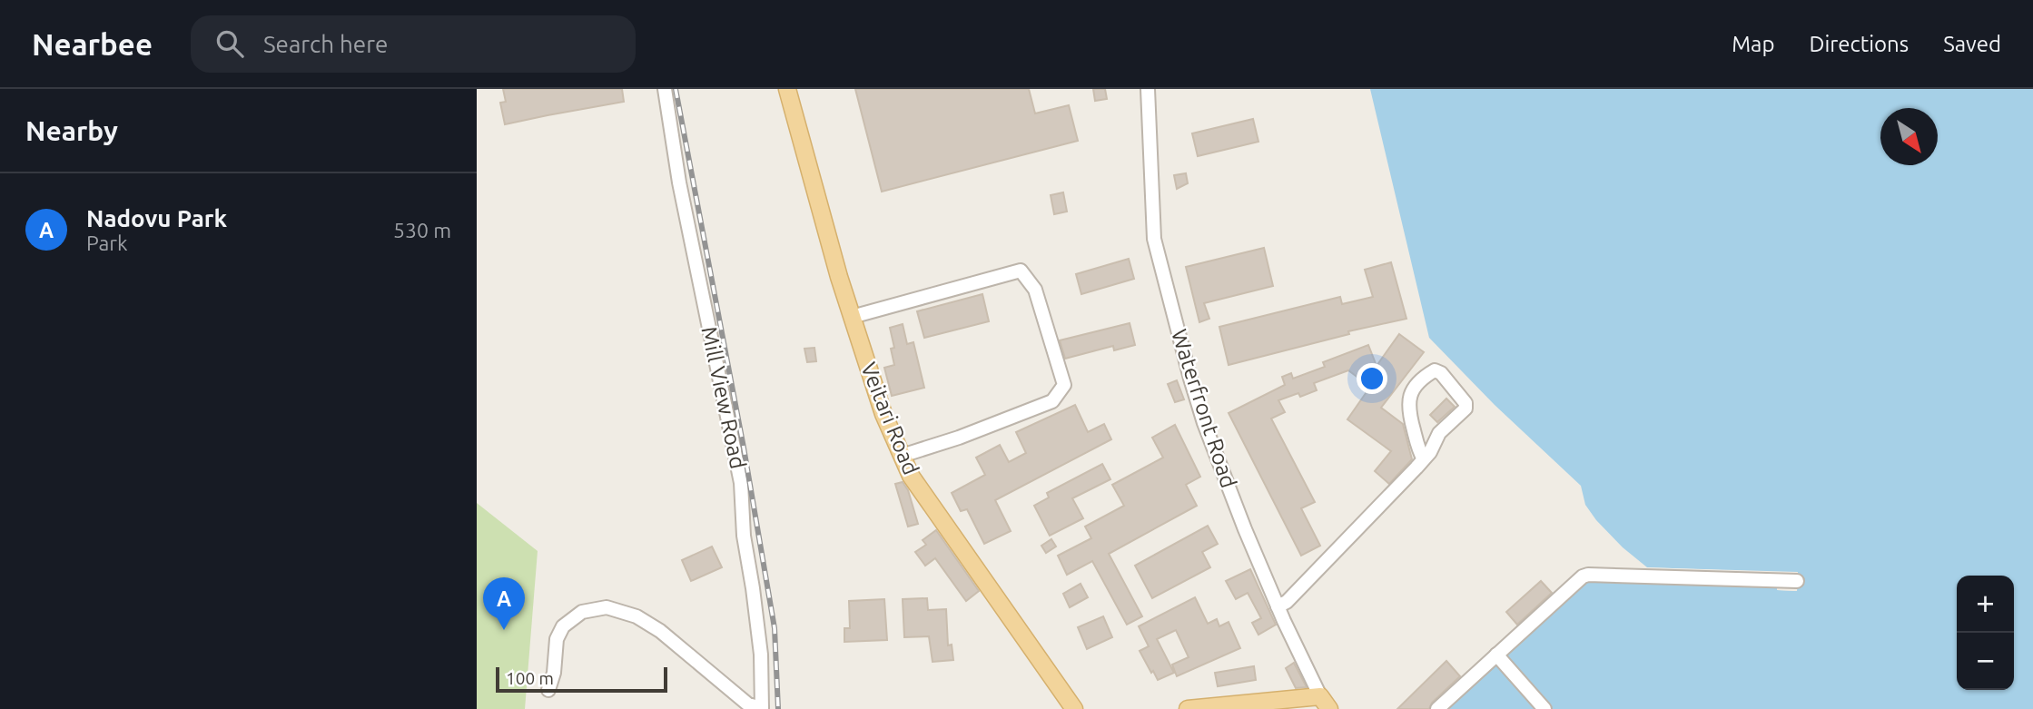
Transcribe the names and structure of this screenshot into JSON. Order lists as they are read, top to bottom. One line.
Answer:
{"streets":{"main road":["Veitari Road"],"street":["Mill View Road","Waterfront Road"]},"scale_bar":"100 m","north":"bottom right","page":{"header":"Nearbee","search":"Search here","nav":["Map","Directions","Saved"],"heading":"Nearby","list":[{"mark":"A","name":"Nadovu Park","note":"Park","value":"530 m"}],"map_buttons":["+","−"],"pins":"A","scale":"100 m"}}
